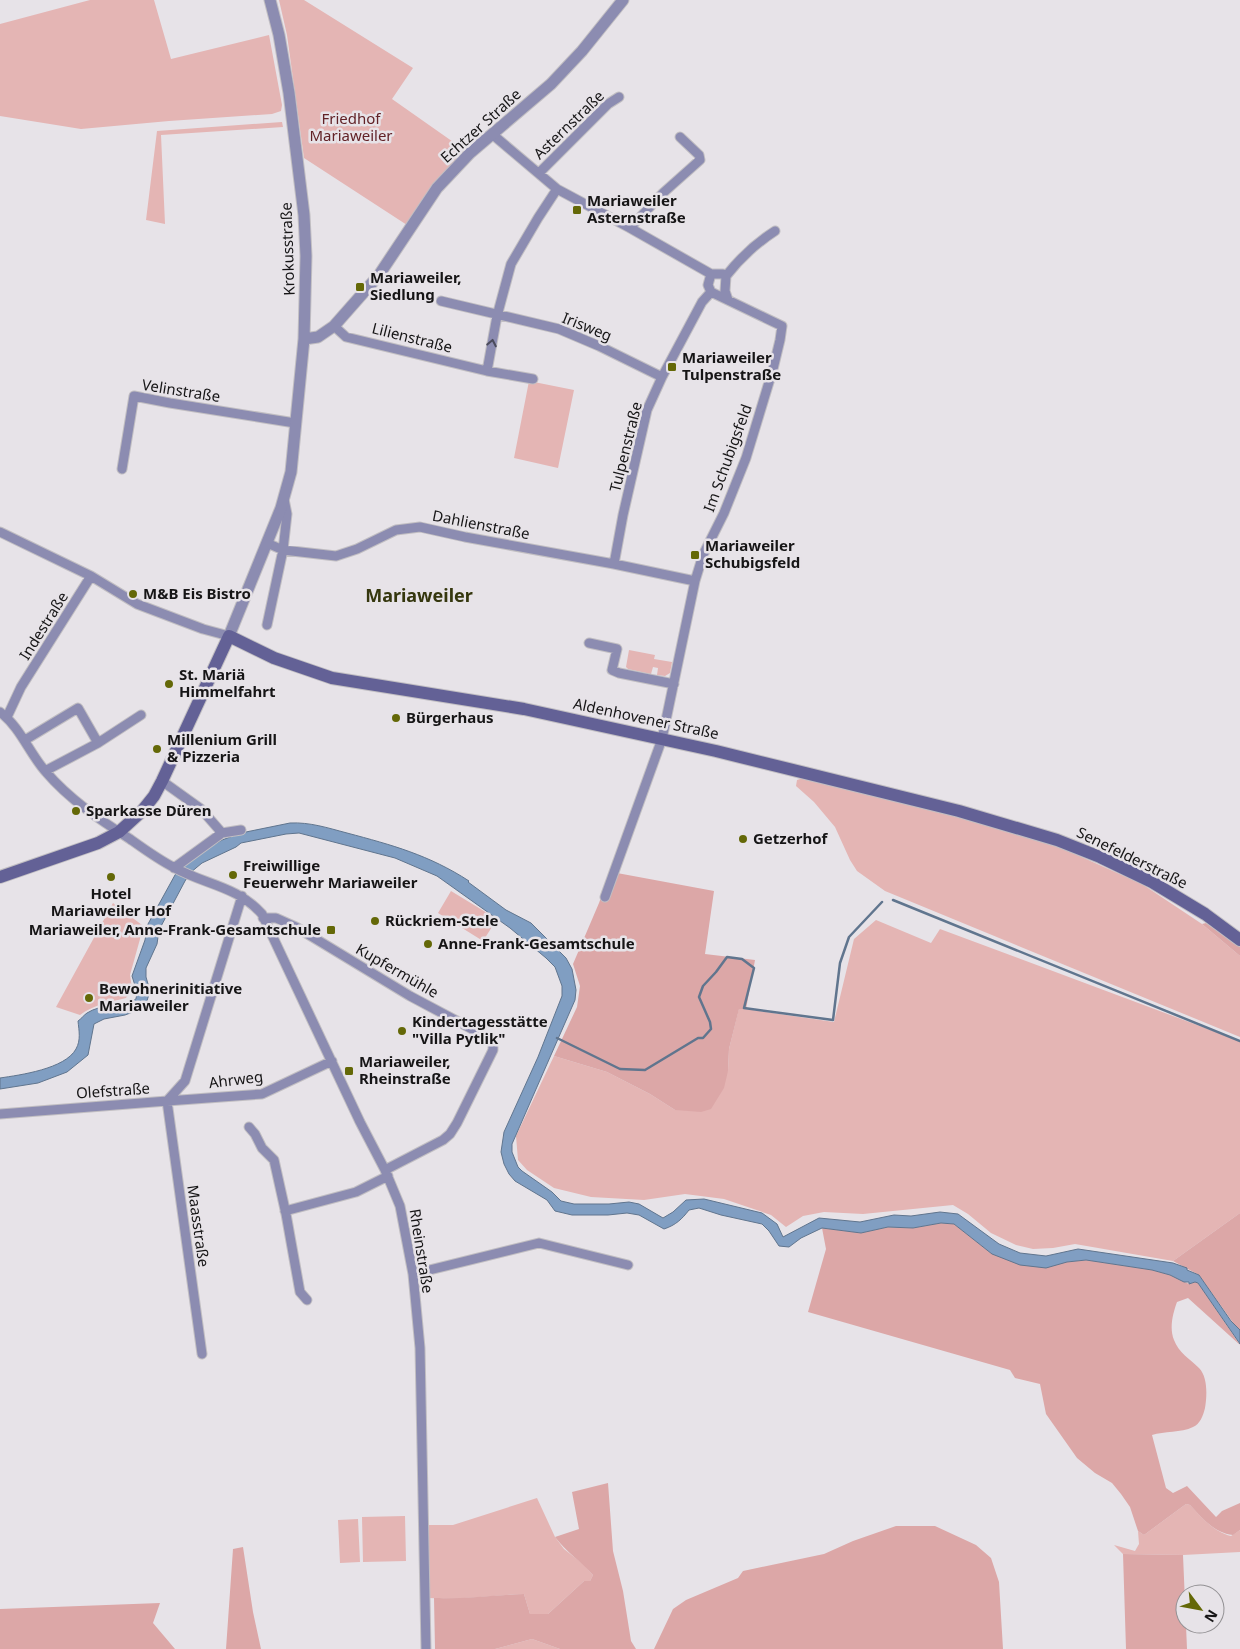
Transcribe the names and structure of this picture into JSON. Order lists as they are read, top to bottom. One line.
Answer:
{"streets":{"main road":["Aldenhovener Straße","Senefelderstraße"],"street":["Asternstraße","Echtzer Straße","Krokusstraße","Irisweg","Lilienstraße","Velinstraße","Tulpenstraße","Im Schubigsfeld","Dahlienstraße","Indestraße","Kupfermühle","Ahrweg","Olefstraße","Maasstraße","Rheinstraße"]},"crossings":[["Asternstraße","Echtzer Straße"],["Echtzer Straße","Krokusstraße"],["Echtzer Straße","Lilienstraße"],["Krokusstraße","Velinstraße"],["Krokusstraße","Dahlienstraße"],["Krokusstraße","Aldenhovener Straße"],["Irisweg","Tulpenstraße"],["Tulpenstraße","Dahlienstraße"],["Im Schubigsfeld","Dahlienstraße"],["Im Schubigsfeld","Aldenhovener Straße"],["Aldenhovener Straße","Senefelderstraße"],["Kupfermühle","Rheinstraße"],["Ahrweg","Olefstraße"],["Ahrweg","Maasstraße"],["Ahrweg","Rheinstraße"],["Olefstraße","Maasstraße"],["Olefstraße","Rheinstraße"]],"districts":["Mariaweiler"],"parks":["Friedhof Mariaweiler"],"places":{"transit":["Mariaweiler Asternstraße","Mariaweiler, Siedlung","Mariaweiler Tulpenstraße","Mariaweiler Schubigsfeld","Mariaweiler, Anne-Frank-Gesamtschule","Mariaweiler, Rheinstraße"],"other":["M&B Eis Bistro","St. Mariä Himmelfahrt","Bürgerhaus","Millenium Grill & Pizzeria","Sparkasse Düren","Getzerhof","Freiwillige Feuerwehr Mariaweiler","Hotel Mariaweiler Hof","Rückriem-Stele","Anne-Frank-Gesamtschule","Bewohnerinitiative Mariaweiler","Kindertagesstätte \"Villa Pytlik\""]},"north":"bottom right"}
